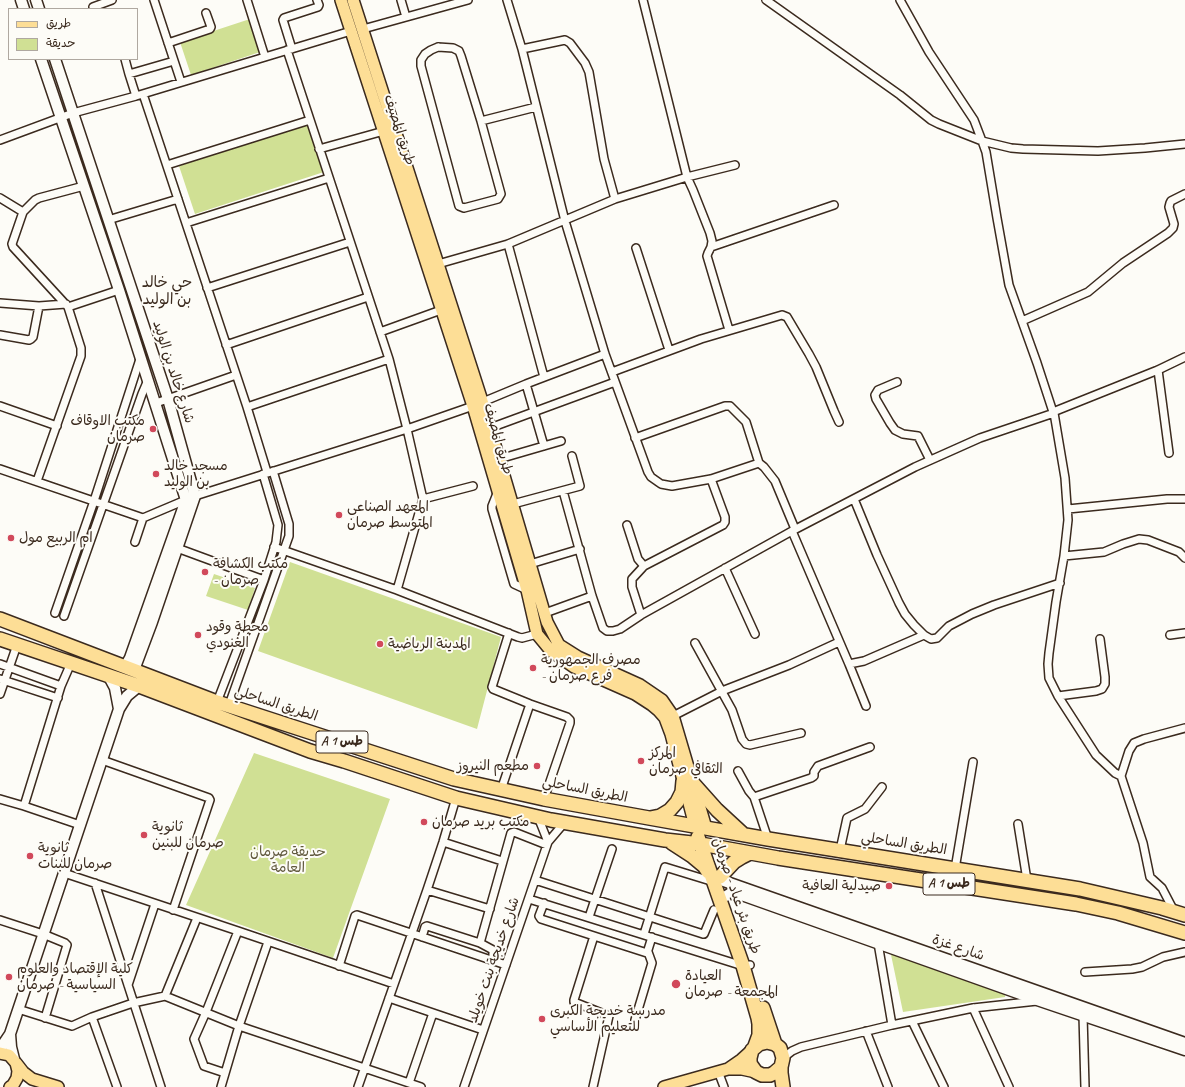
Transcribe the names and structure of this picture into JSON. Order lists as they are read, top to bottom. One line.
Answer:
{"streets":{"highway":["الطريق الساحلي","A 1 طس","طريق بئر عياد - صرمان"],"main road":["طريق المصيف"],"street":["شارع خالد بن الوليد","شارع غزة","شارع خديجة بنت خويلد"]},"crossings":[["طريق المصيف","الطريق الساحلي"],["طريق المصيف","طريق بئر عياد - صرمان"],["الطريق الساحلي","طريق بئر عياد - صرمان"],["A 1 طس","طريق بئر عياد - صرمان"],["طريق بئر عياد - صرمان","شارع غزة"]],"districts":["حي خالد بن الوليد"],"parks":["حديقة صرمان العامة"],"places":["مكتب الاوقاف صرمان","مسجد خالد بن الوليد","المعهد الصناعي المتوسط صرمان","ام الربيع مول","مكتب الكشافة - صرمان","محطة وقود الغنودي","المدينة الرياضية","مصرف الجمهورية - فرع صرمان","المركز الثقافي صرمان","مطعم النيروز","مكتب بريد صرمان","ثانوية صرمان للبنين","ثانوية صرمان للبنات","صيدلية العافية","كلية الإقتصاد والعلوم السياسية - صرمان","العيادة المجمعة - صرمان","مدرسة خديجة الكبرى للتعليم الأساسي"],"legend":["طريق","حديقة"]}
